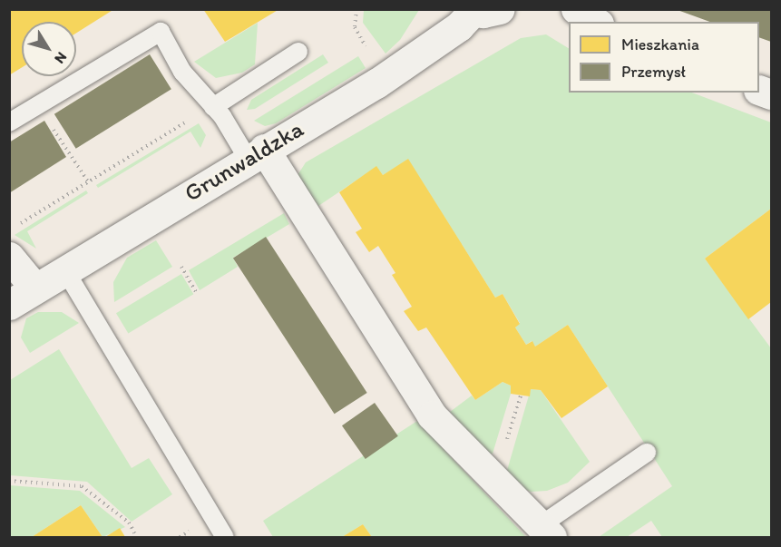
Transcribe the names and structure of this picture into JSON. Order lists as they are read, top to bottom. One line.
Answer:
{"streets":{"street":["Grunwaldzka"]},"legend":["Mieszkania","Przemysł"],"north":"bottom right"}
